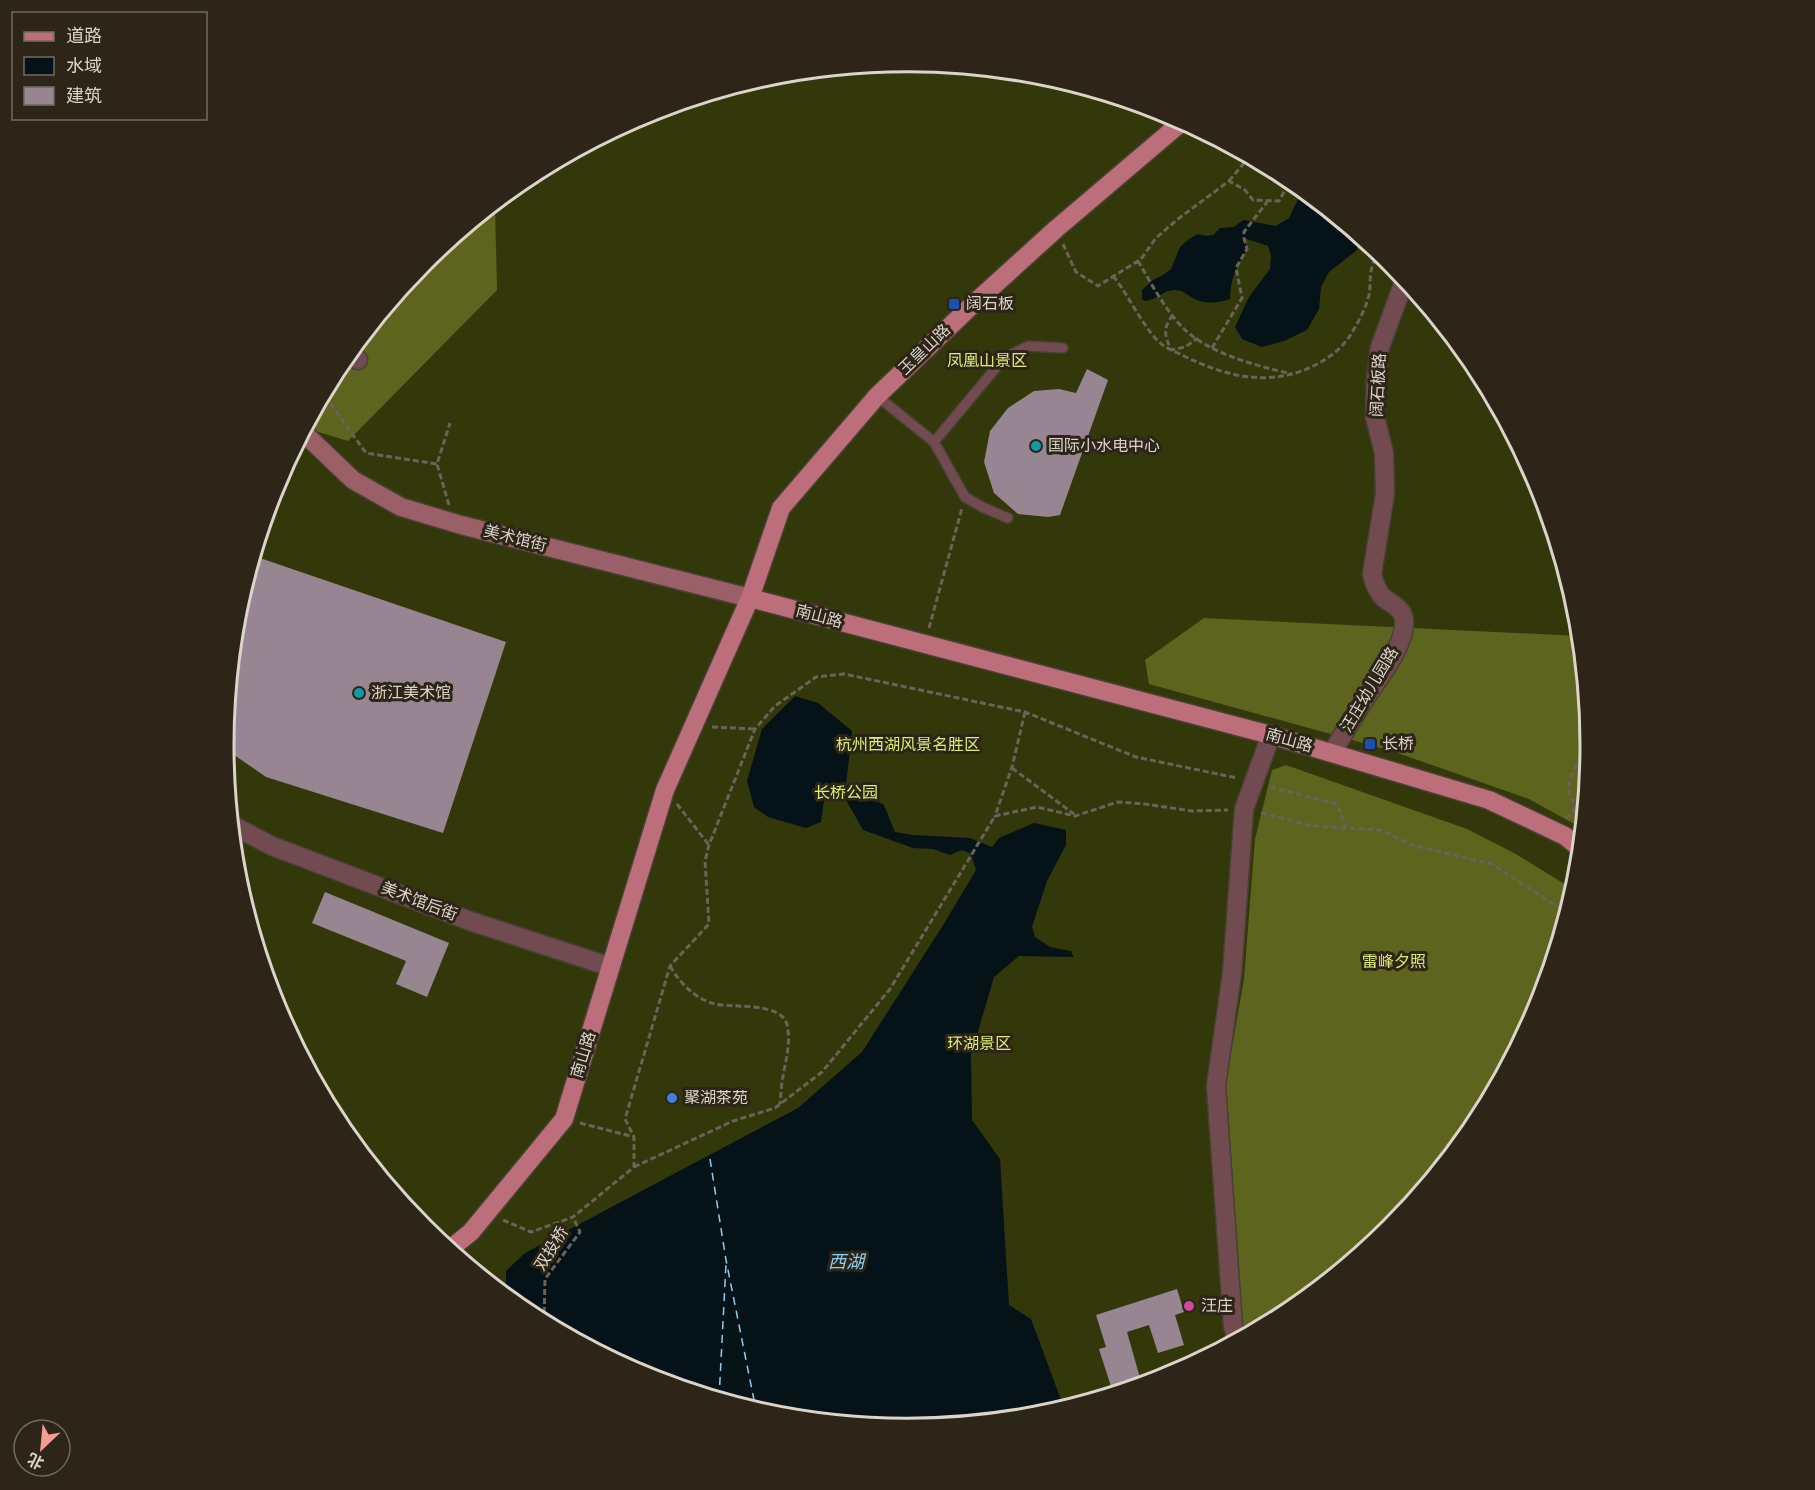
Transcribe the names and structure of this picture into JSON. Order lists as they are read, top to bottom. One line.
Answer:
{"streets":{"main road":["玉皇山路","南山路"],"street":["阔石板路","美术馆街","汪庄幼儿园路","美术馆后街"],"path":["双投桥"]},"crossings":[["玉皇山路","美术馆街"],["玉皇山路","南山路"],["阔石板路","汪庄幼儿园路"],["美术馆街","南山路"],["南山路","汪庄幼儿园路"],["南山路","美术馆后街"]],"water":["西湖"],"parks":["凤凰山景区","杭州西湖风景名胜区","长桥公园","雷峰夕照","环湖景区"],"places":{"transit":["阔石板","长桥"],"other":["国际小水电中心","浙江美术馆","聚湖茶苑","汪庄"]},"legend":["道路","水域","建筑"],"north":"bottom left"}
